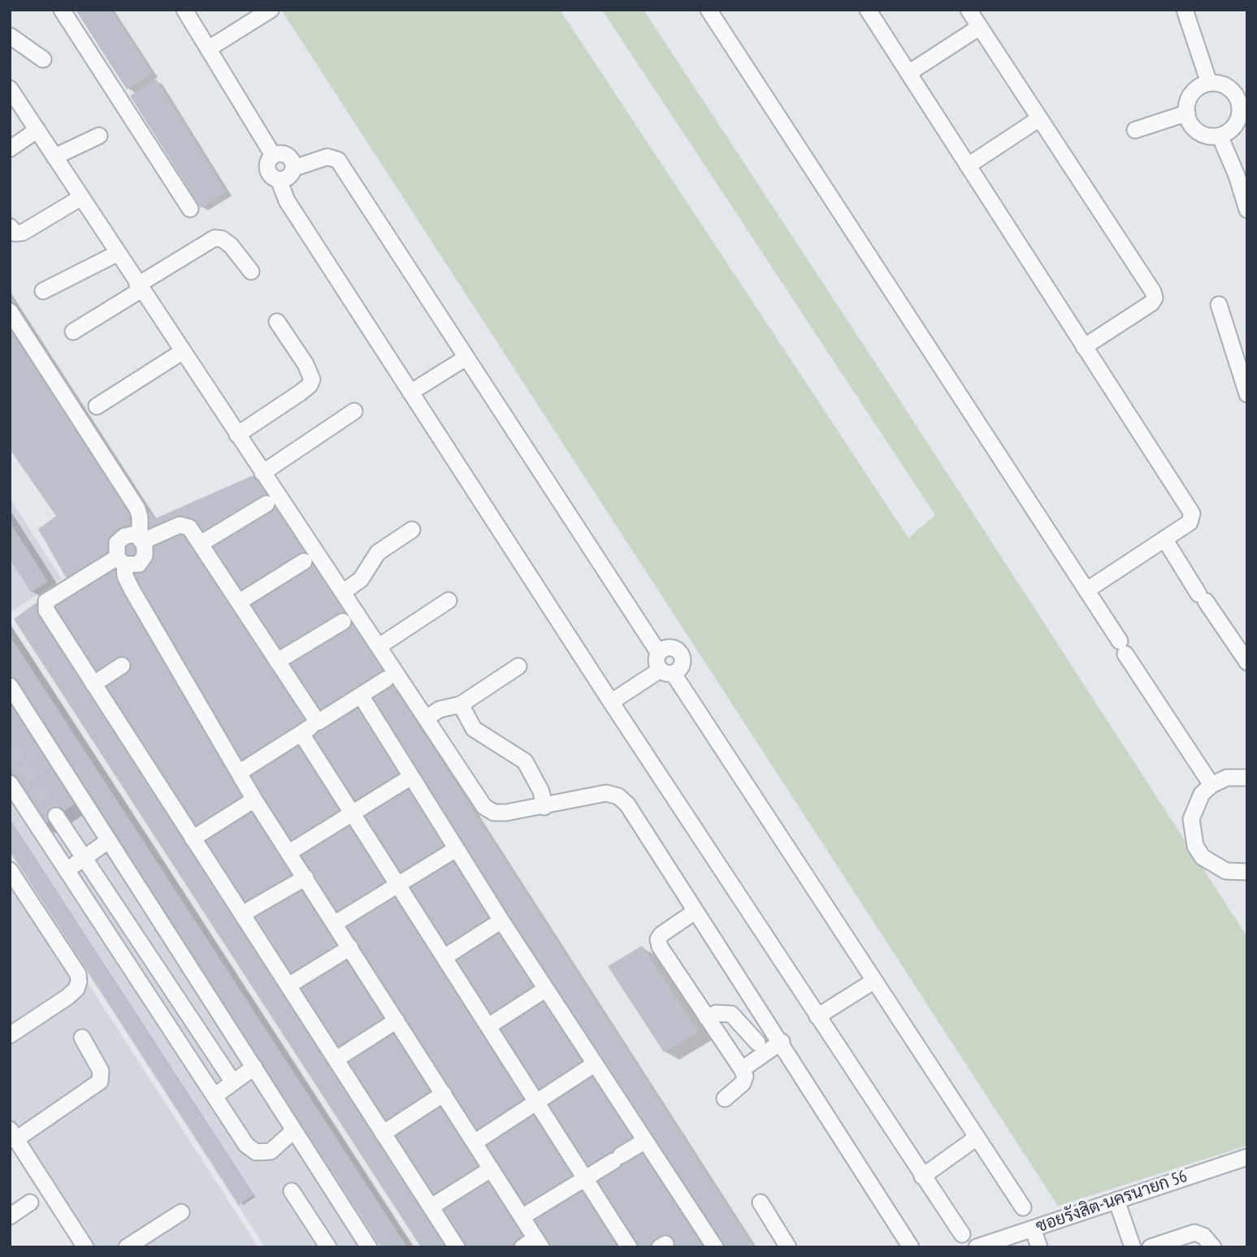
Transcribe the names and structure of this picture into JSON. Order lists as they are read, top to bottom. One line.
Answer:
{"streets":{"street":["ซอยรังสิต-นครนายก 56"]}}
